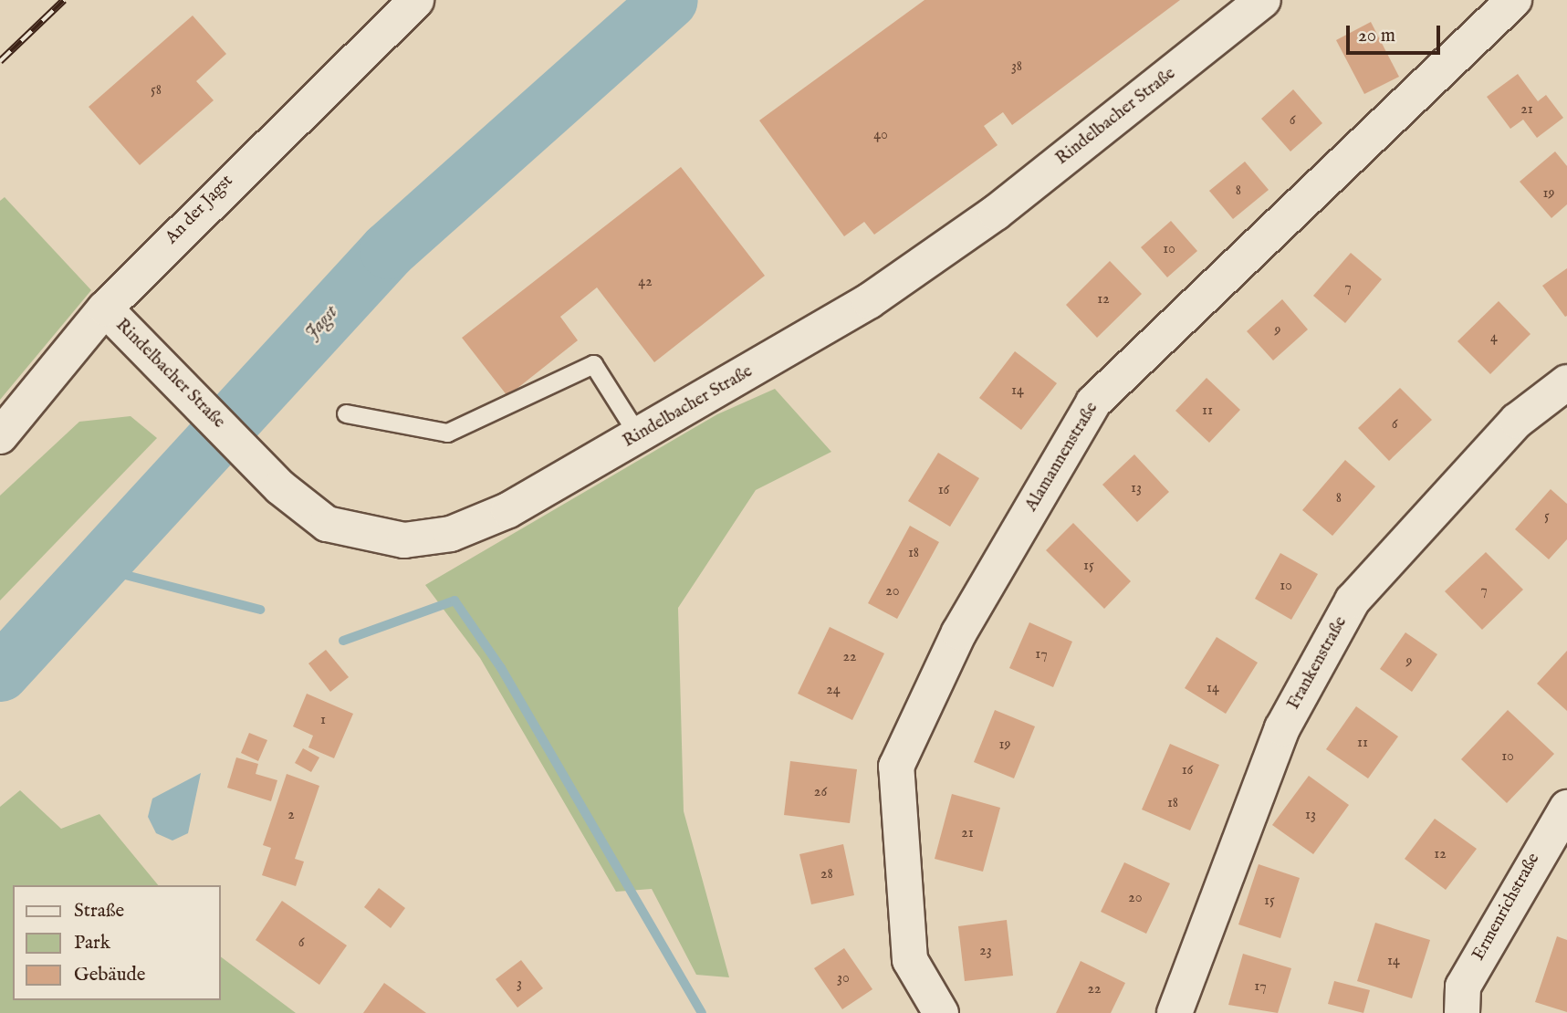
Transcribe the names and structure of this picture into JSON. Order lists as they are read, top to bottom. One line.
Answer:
{"streets":{"street":["Rindelbacher Straße","An der Jagst","Alamannenstraße","Frankenstraße","Ermenrichstraße"]},"crossings":[["Rindelbacher Straße","An der Jagst"]],"water":["Jagst"],"house_numbers":["38","58","21","6","40","8","19","10","42","7","12","9","4","14","11","6","13","16","8","5","18","15","10","7","20","17","22","9","14","24","1","11","19","10","16","26","18","2","13","21","12","28","20","15","6","23","14","30","3","17","22"],"legend":["Straße","Park","Gebäude"],"scale_bar":"20 m"}
